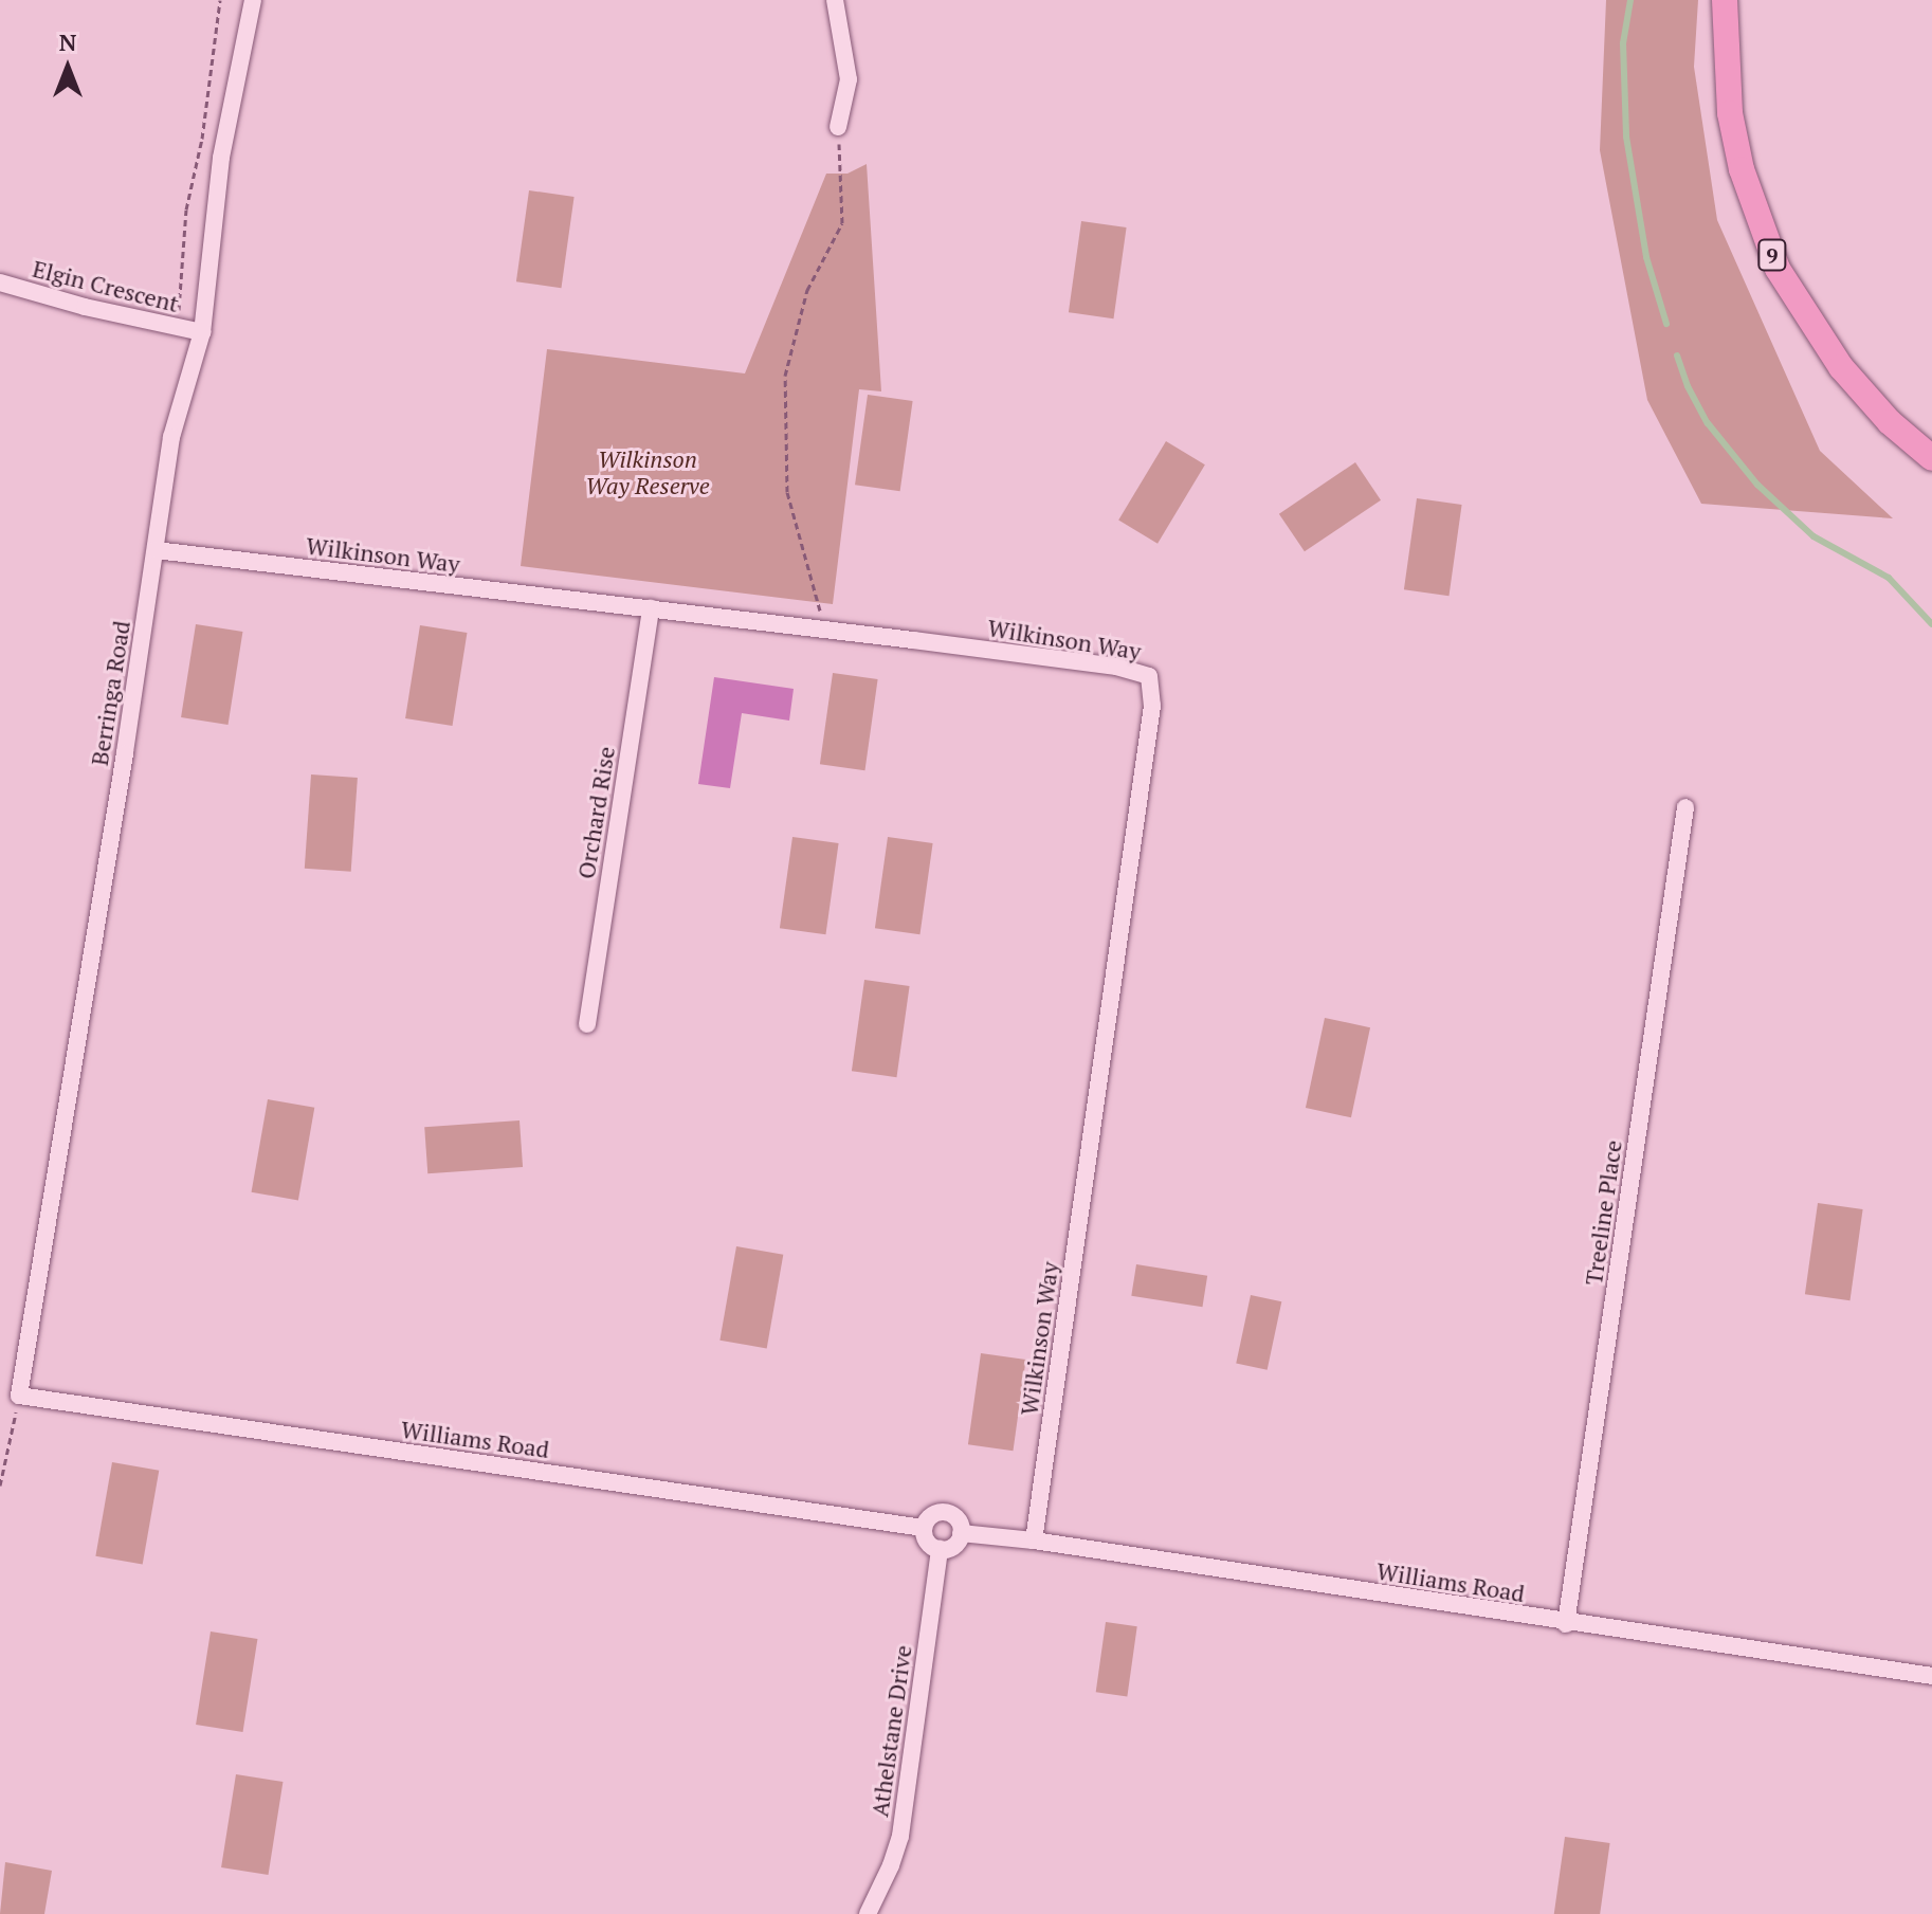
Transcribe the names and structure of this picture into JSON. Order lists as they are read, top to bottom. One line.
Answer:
{"streets":{"main road":["9"],"street":["Elgin Crescent","Wilkinson Way","Berringa Road","Orchard Rise","Treeline Place","Williams Road","Athelstane Drive"]},"crossings":[["Elgin Crescent","Berringa Road"],["Wilkinson Way","Berringa Road"],["Wilkinson Way","Orchard Rise"],["Wilkinson Way","Williams Road"],["Berringa Road","Williams Road"],["Treeline Place","Williams Road"],["Williams Road","Athelstane Drive"]],"parks":["Wilkinson Way Reserve"],"north":"top"}
